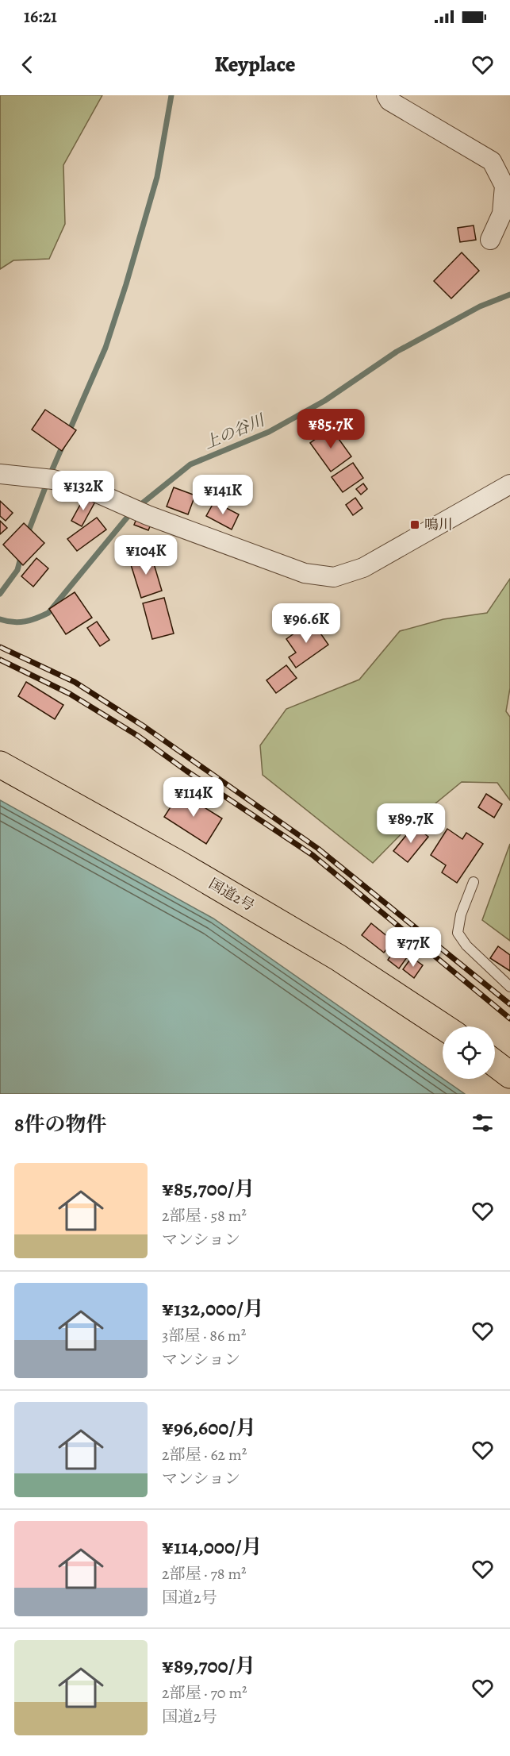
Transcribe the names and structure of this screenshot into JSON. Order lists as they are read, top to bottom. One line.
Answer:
{"streets":{"highway":["国道2号"]},"water":["上の谷川"],"places":{"transit":["鳴川"]},"page":{"status":"16:21","header":"Keyplace","price":["¥85.7K","¥132K","¥141K","¥104K","¥96.6K","¥114K","¥89.7K","¥77K"],"heading":"8件の物件","list":[{"name":"¥85,700/月","note":"2部屋 · 58 m² · マンション"},{"name":"¥132,000/月","note":"3部屋 · 86 m² · マンション"},{"name":"¥96,600/月","note":"2部屋 · 62 m² · マンション"},{"name":"¥114,000/月","note":"2部屋 · 78 m² · 国道2号"},{"name":"¥89,700/月","note":"2部屋 · 70 m² · 国道2号"}]}}
